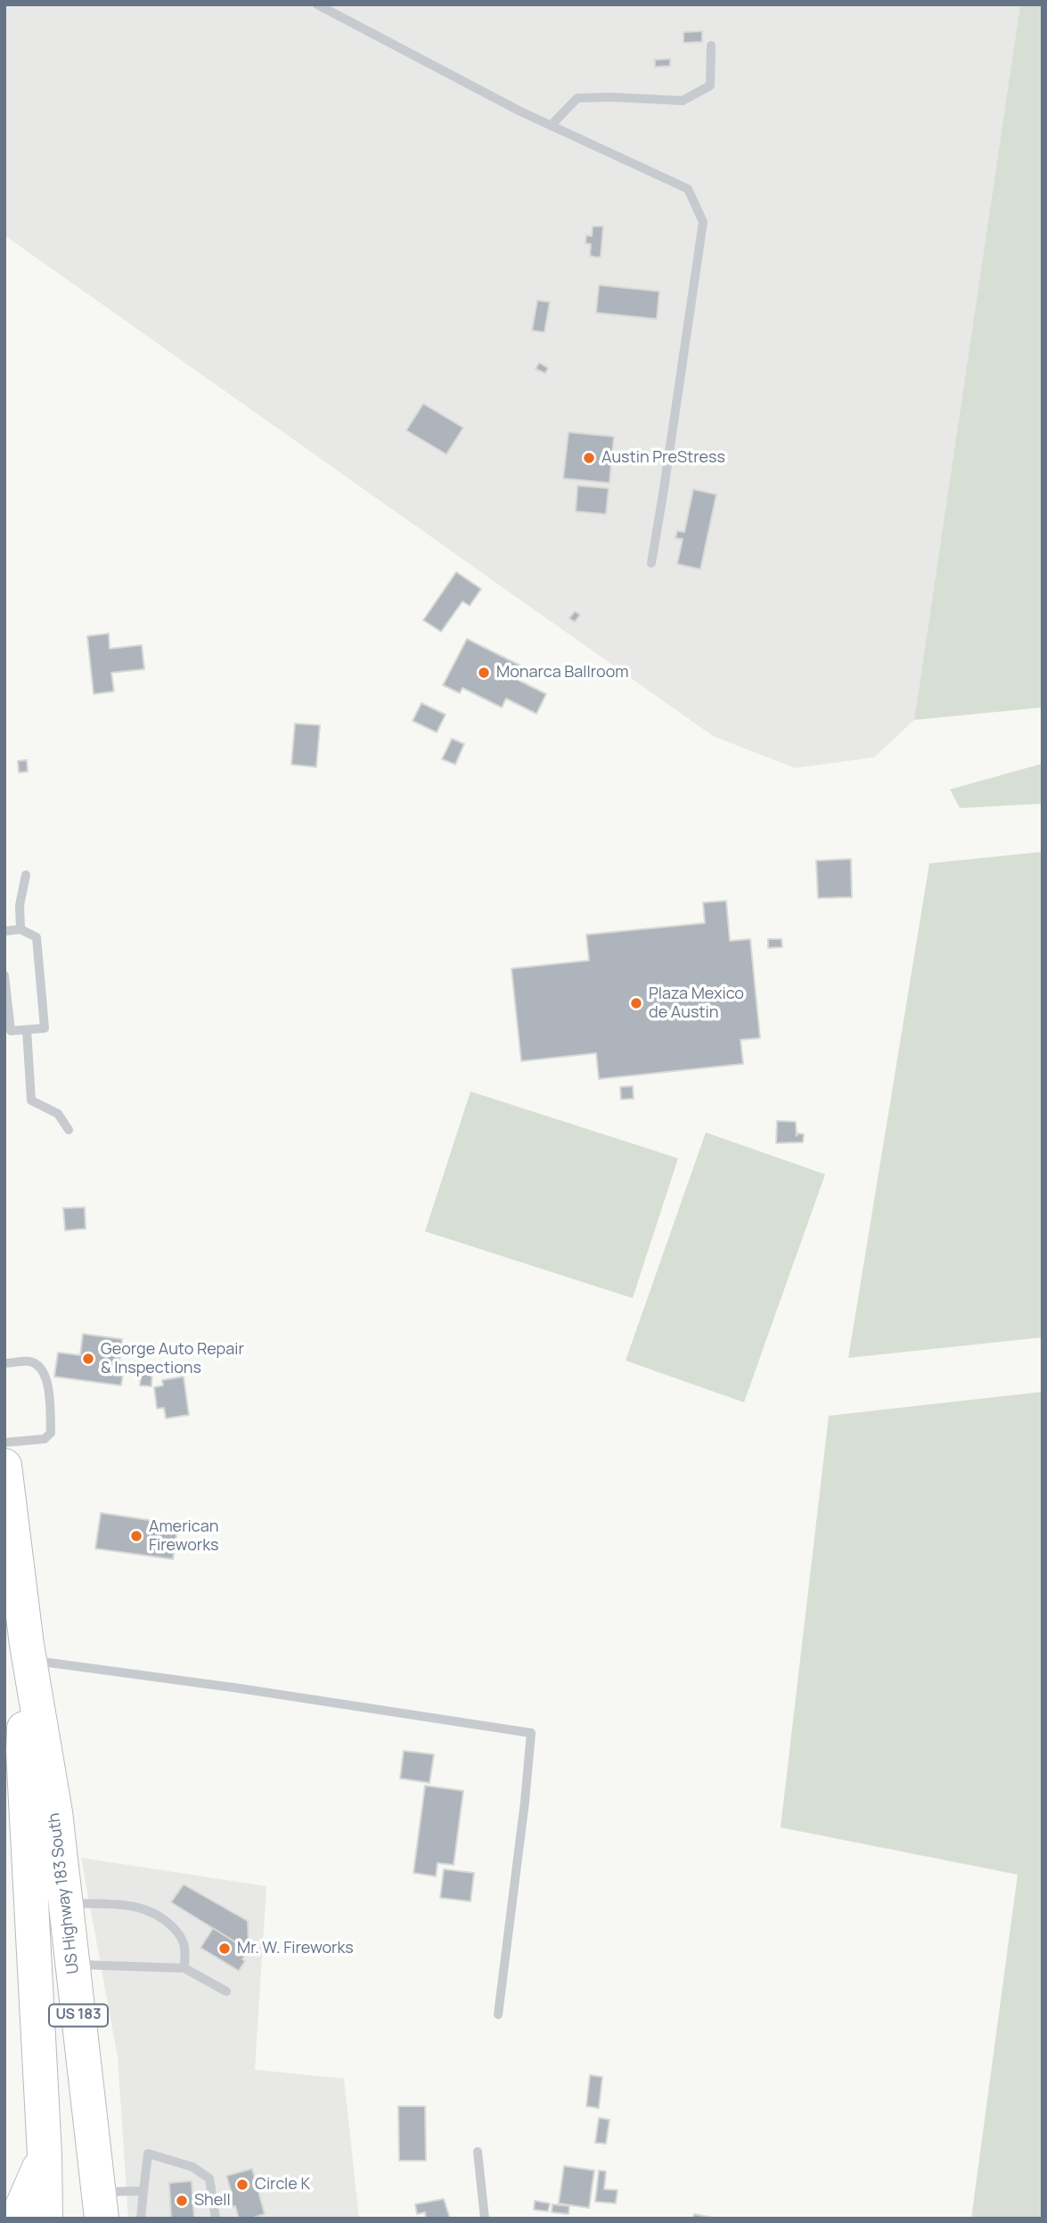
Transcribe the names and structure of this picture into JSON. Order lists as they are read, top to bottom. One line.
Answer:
{"streets":{"highway":["US Highway 183 South","US 183"]},"places":["Austin PreStress","Monarca Ballroom","Plaza Mexico de Austin","George Auto Repair & Inspections","American Fireworks","Mr. W. Fireworks","Circle K","Shell"]}
